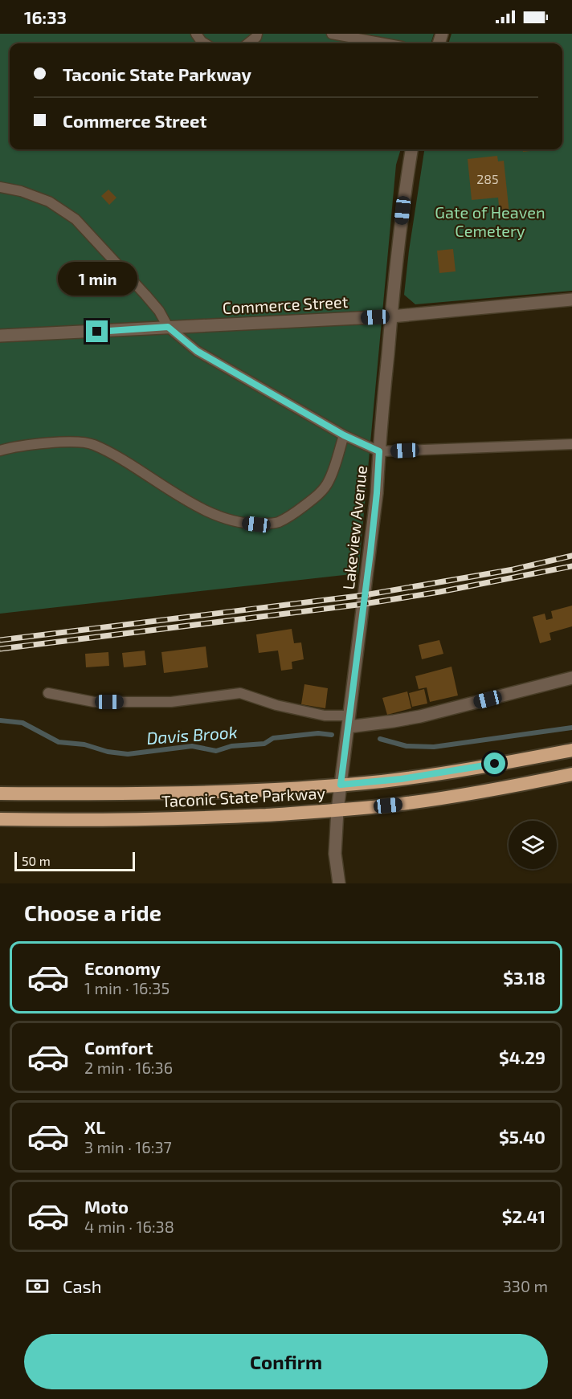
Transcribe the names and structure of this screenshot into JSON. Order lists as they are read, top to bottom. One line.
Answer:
{"streets":{"highway":["Taconic State Parkway"],"street":["Commerce Street","Lakeview Avenue"]},"crossings":[["Commerce Street","Lakeview Avenue"],["Lakeview Avenue","Taconic State Parkway"]],"water":["Davis Brook"],"parks":["Gate of Heaven Cemetery"],"house_numbers":["285"],"scale_bar":"50 m","page":{"status":"16:33","banner":["Taconic State Parkway","Commerce Street"],"bubble":"1 min","scale":"50 m","heading":"Choose a ride","list":[{"name":"Economy","note":"1 min · 16:35","value":"$3.18"},{"name":"Comfort","note":"2 min · 16:36","value":"$4.29"},{"name":"XL","note":"3 min · 16:37","value":"$5.40"},{"name":"Moto","note":"4 min · 16:38","value":"$2.41"}],"pay":["Cash","330 m"],"buttons":"Confirm"}}
